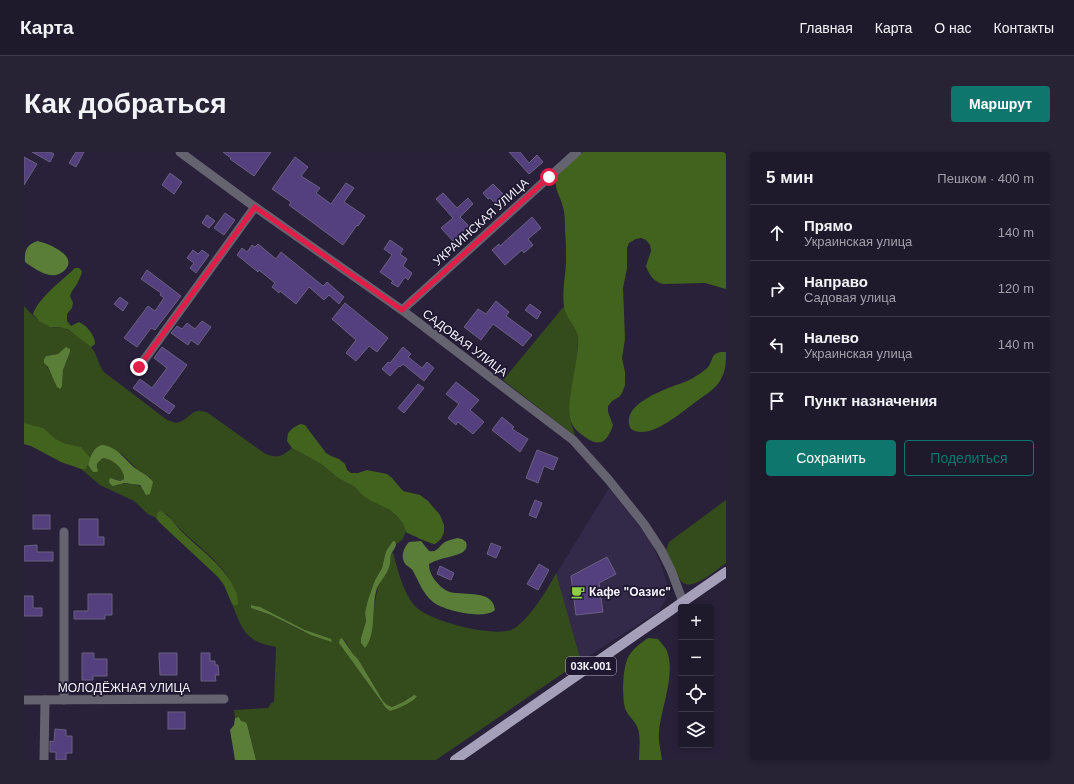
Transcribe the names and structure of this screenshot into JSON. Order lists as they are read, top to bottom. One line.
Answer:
{"streets":{"main road":["03К-001"],"street":["УКРАИНСКАЯ УЛИЦА","САДОВАЯ УЛИЦА","МОЛОДЁЖНАЯ УЛИЦА"]},"crossings":[["УКРАИНСКАЯ УЛИЦА","САДОВАЯ УЛИЦА"],["САДОВАЯ УЛИЦА","03К-001"]],"places":{"cafe":["Кафе \"Оазис\""]},"page":{"header":"Карта","nav":["Главная","Карта","О нас","Контакты"],"buttons":["Маршрут",["Сохранить","Поделиться"]],"title":"Как добраться","heading":["5 мин","Пешком · 400 m"],"list":[["Прямо","Украинская улица","140 m"],["Направо","Садовая улица","120 m"],["Налево","Украинская улица","140 m"],"Пункт назначения"],"map_buttons":["+","−"]}}
